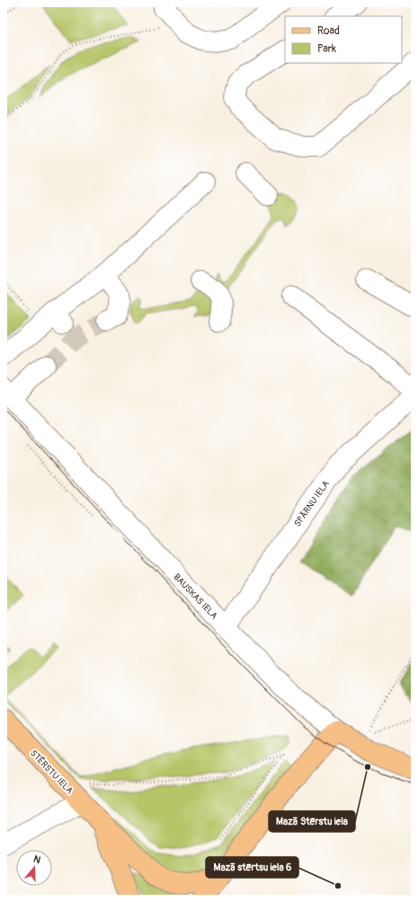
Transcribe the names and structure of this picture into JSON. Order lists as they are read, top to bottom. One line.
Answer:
{"streets":{"main road":["BAUSKAS IELA","STĒRSTU IELA"],"street":["SPĀRNU IELA"]},"crossings":[["SPĀRNU IELA","BAUSKAS IELA"]],"places":["Mazā Stērstu iela","Mazā stērtsu iela 6"],"legend":["Road","Park"],"north":"top"}
